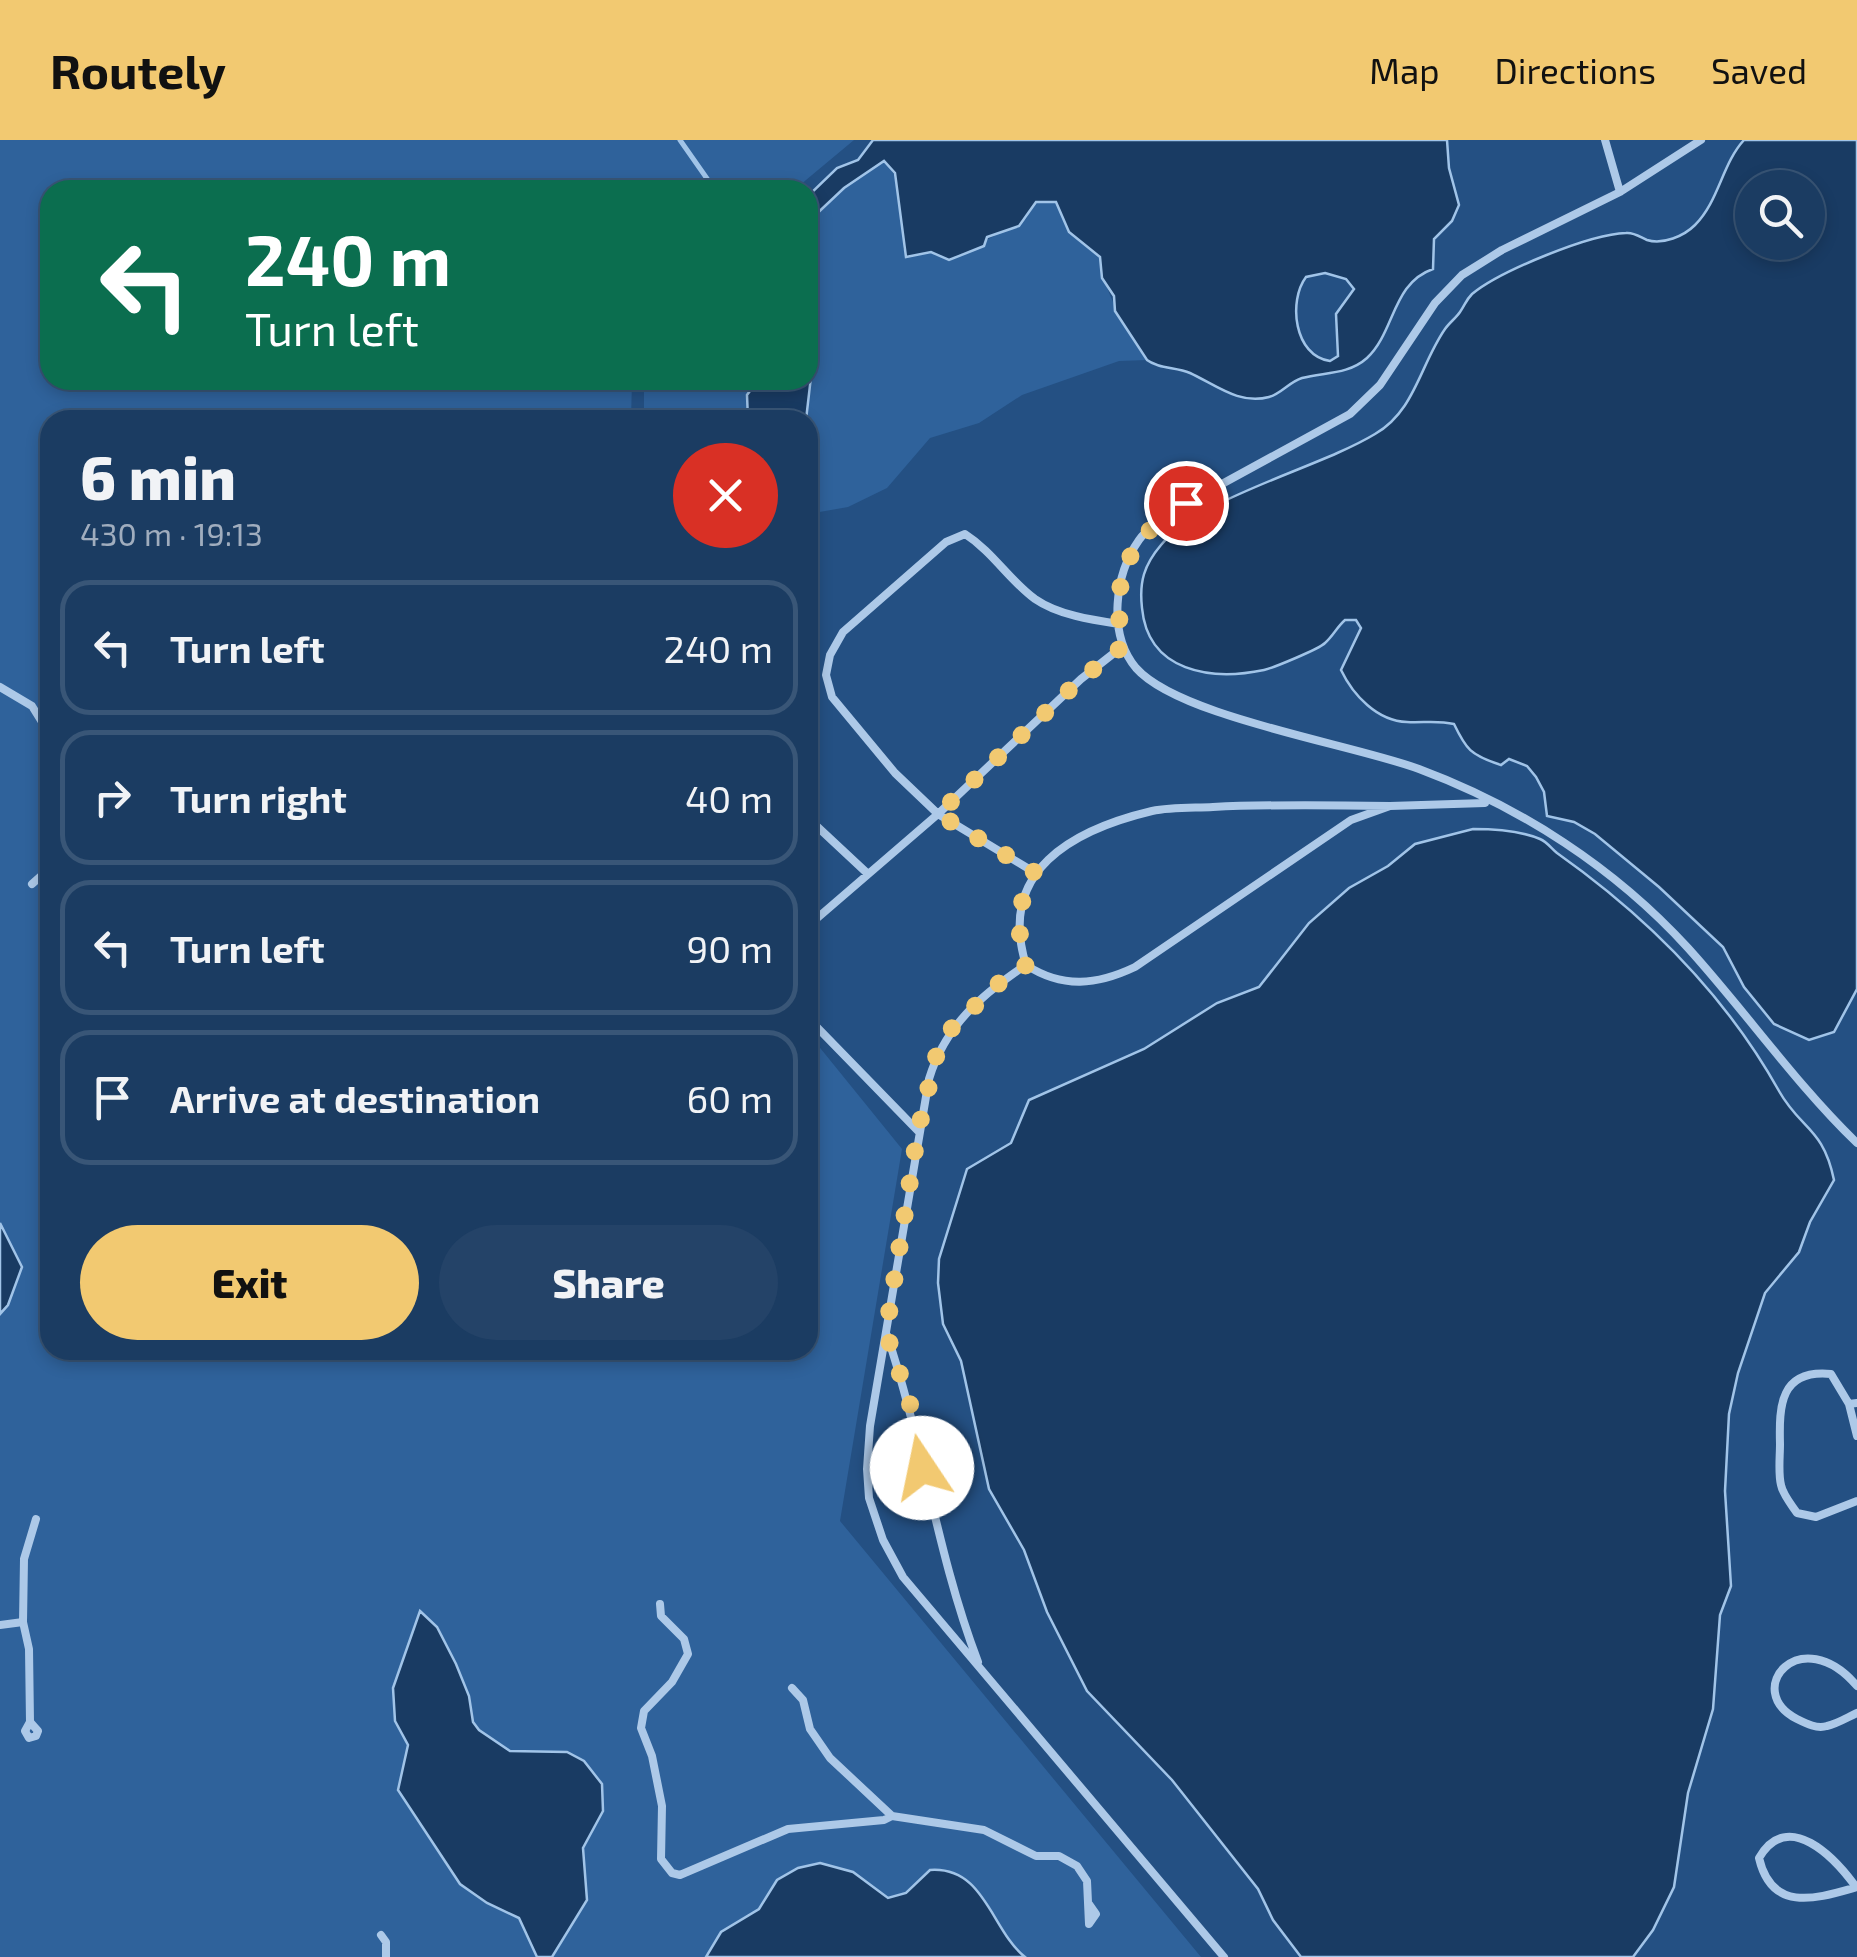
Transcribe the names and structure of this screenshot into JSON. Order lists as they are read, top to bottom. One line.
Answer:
{"page":{"header":"Routely","nav":["Map","Directions","Saved"],"turn":["240 m","Turn left"],"heading":["6 min","430 m · 19:13"],"list":[{"name":"Turn left","value":"240 m"},{"name":"Turn right","value":"40 m"},{"name":"Turn left","value":"90 m"},{"name":"Arrive at destination","value":"60 m"}],"buttons":["Exit","Share"]}}
